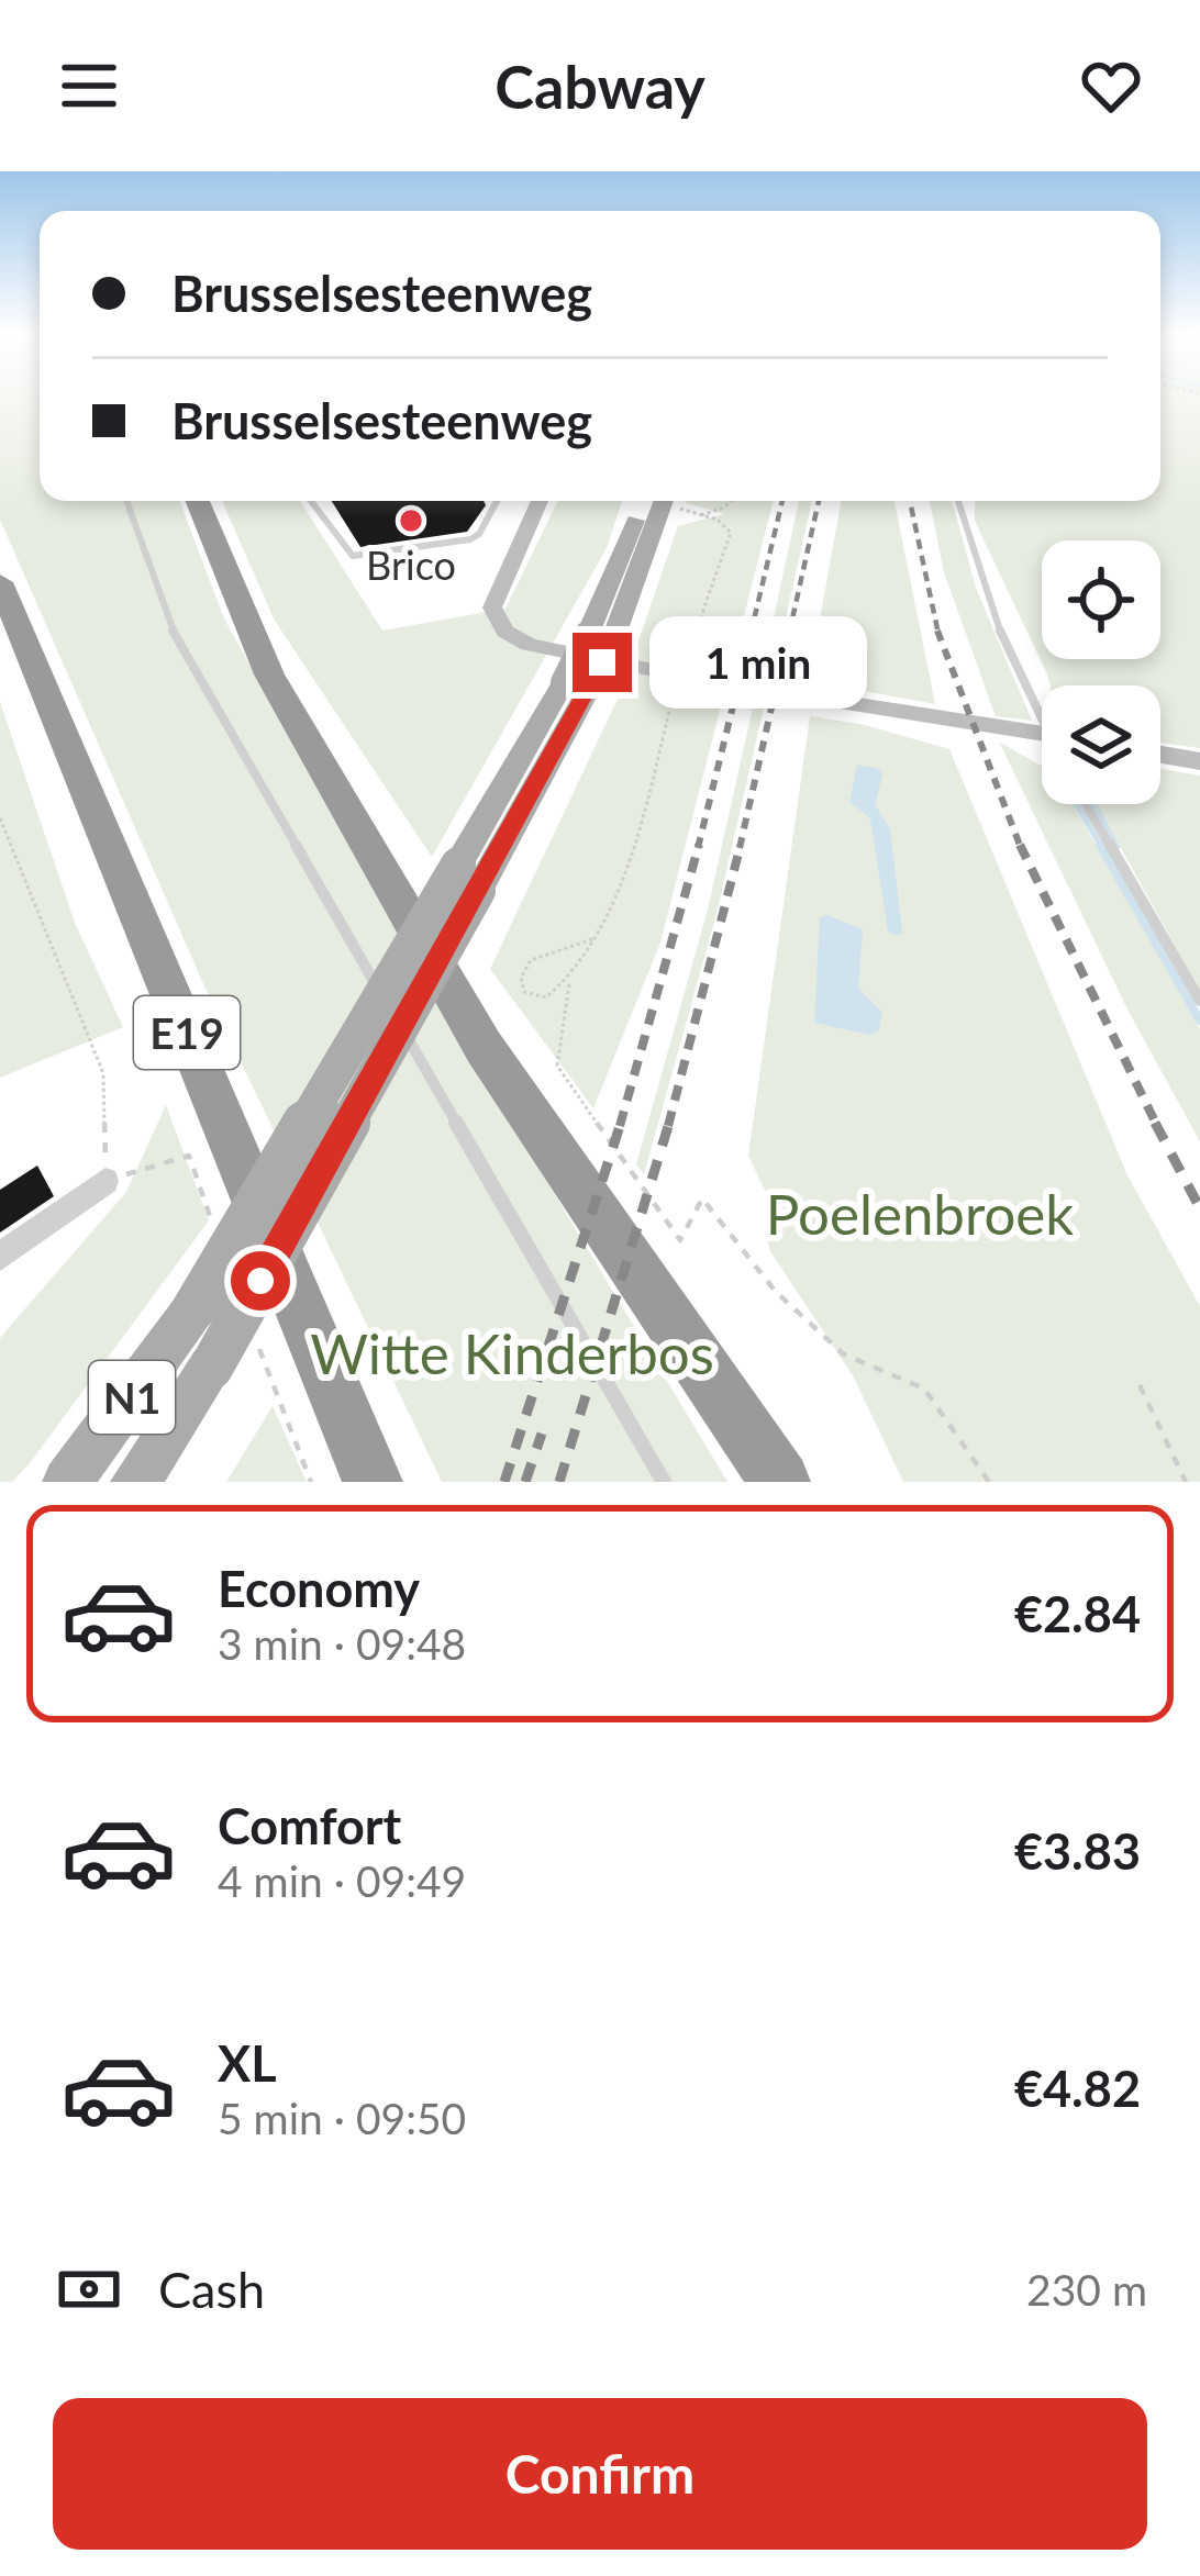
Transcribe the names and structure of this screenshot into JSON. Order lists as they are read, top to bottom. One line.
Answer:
{"streets":{"highway":["E19"],"main road":["N1"]},"parks":["Poelenbroek","Witte Kinderbos"],"places":["Brico"],"page":{"header":"Cabway","banner":["Brusselsesteenweg","Brusselsesteenweg"],"bubble":"1 min","list":[{"name":"Economy","note":"3 min · 09:48","value":"€2.84"},{"name":"Comfort","note":"4 min · 09:49","value":"€3.83"},{"name":"XL","note":"5 min · 09:50","value":"€4.82"}],"pay":["Cash","230 m"],"buttons":"Confirm"}}
